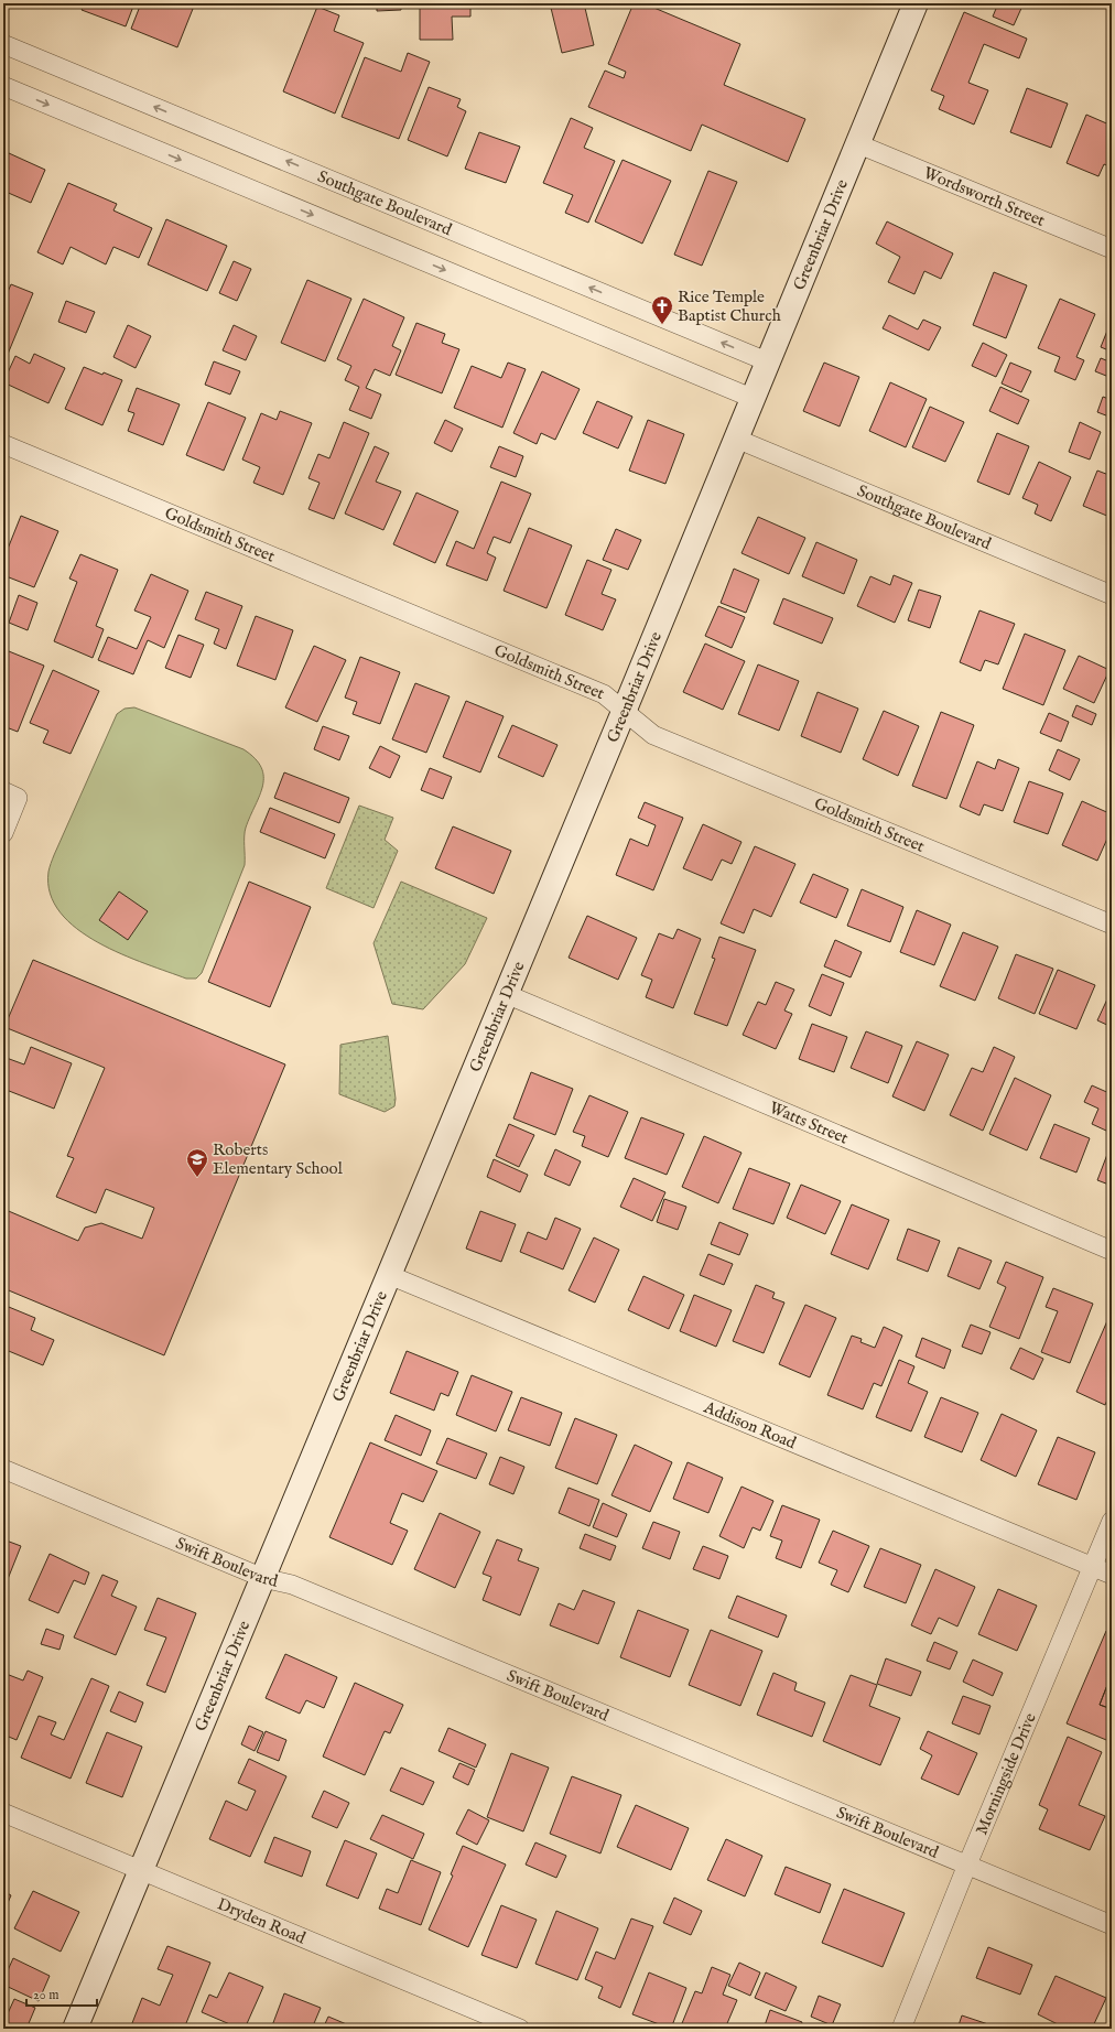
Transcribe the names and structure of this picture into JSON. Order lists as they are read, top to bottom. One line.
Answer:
{"streets":{"main road":["Greenbriar Drive"],"street":["Wordsworth Street","Southgate Boulevard","Goldsmith Street","Watts Street","Addison Road","Swift Boulevard","Morningside Drive","Dryden Road"]},"crossings":[["Wordsworth Street","Greenbriar Drive"],["Southgate Boulevard","Greenbriar Drive"],["Greenbriar Drive","Goldsmith Street"],["Greenbriar Drive","Watts Street"],["Greenbriar Drive","Addison Road"],["Greenbriar Drive","Swift Boulevard"],["Greenbriar Drive","Dryden Road"],["Addison Road","Morningside Drive"],["Swift Boulevard","Morningside Drive"]],"places":{"church":["Rice Temple Baptist Church"],"school or university":["Roberts Elementary School"]},"scale_bar":"20 m"}
